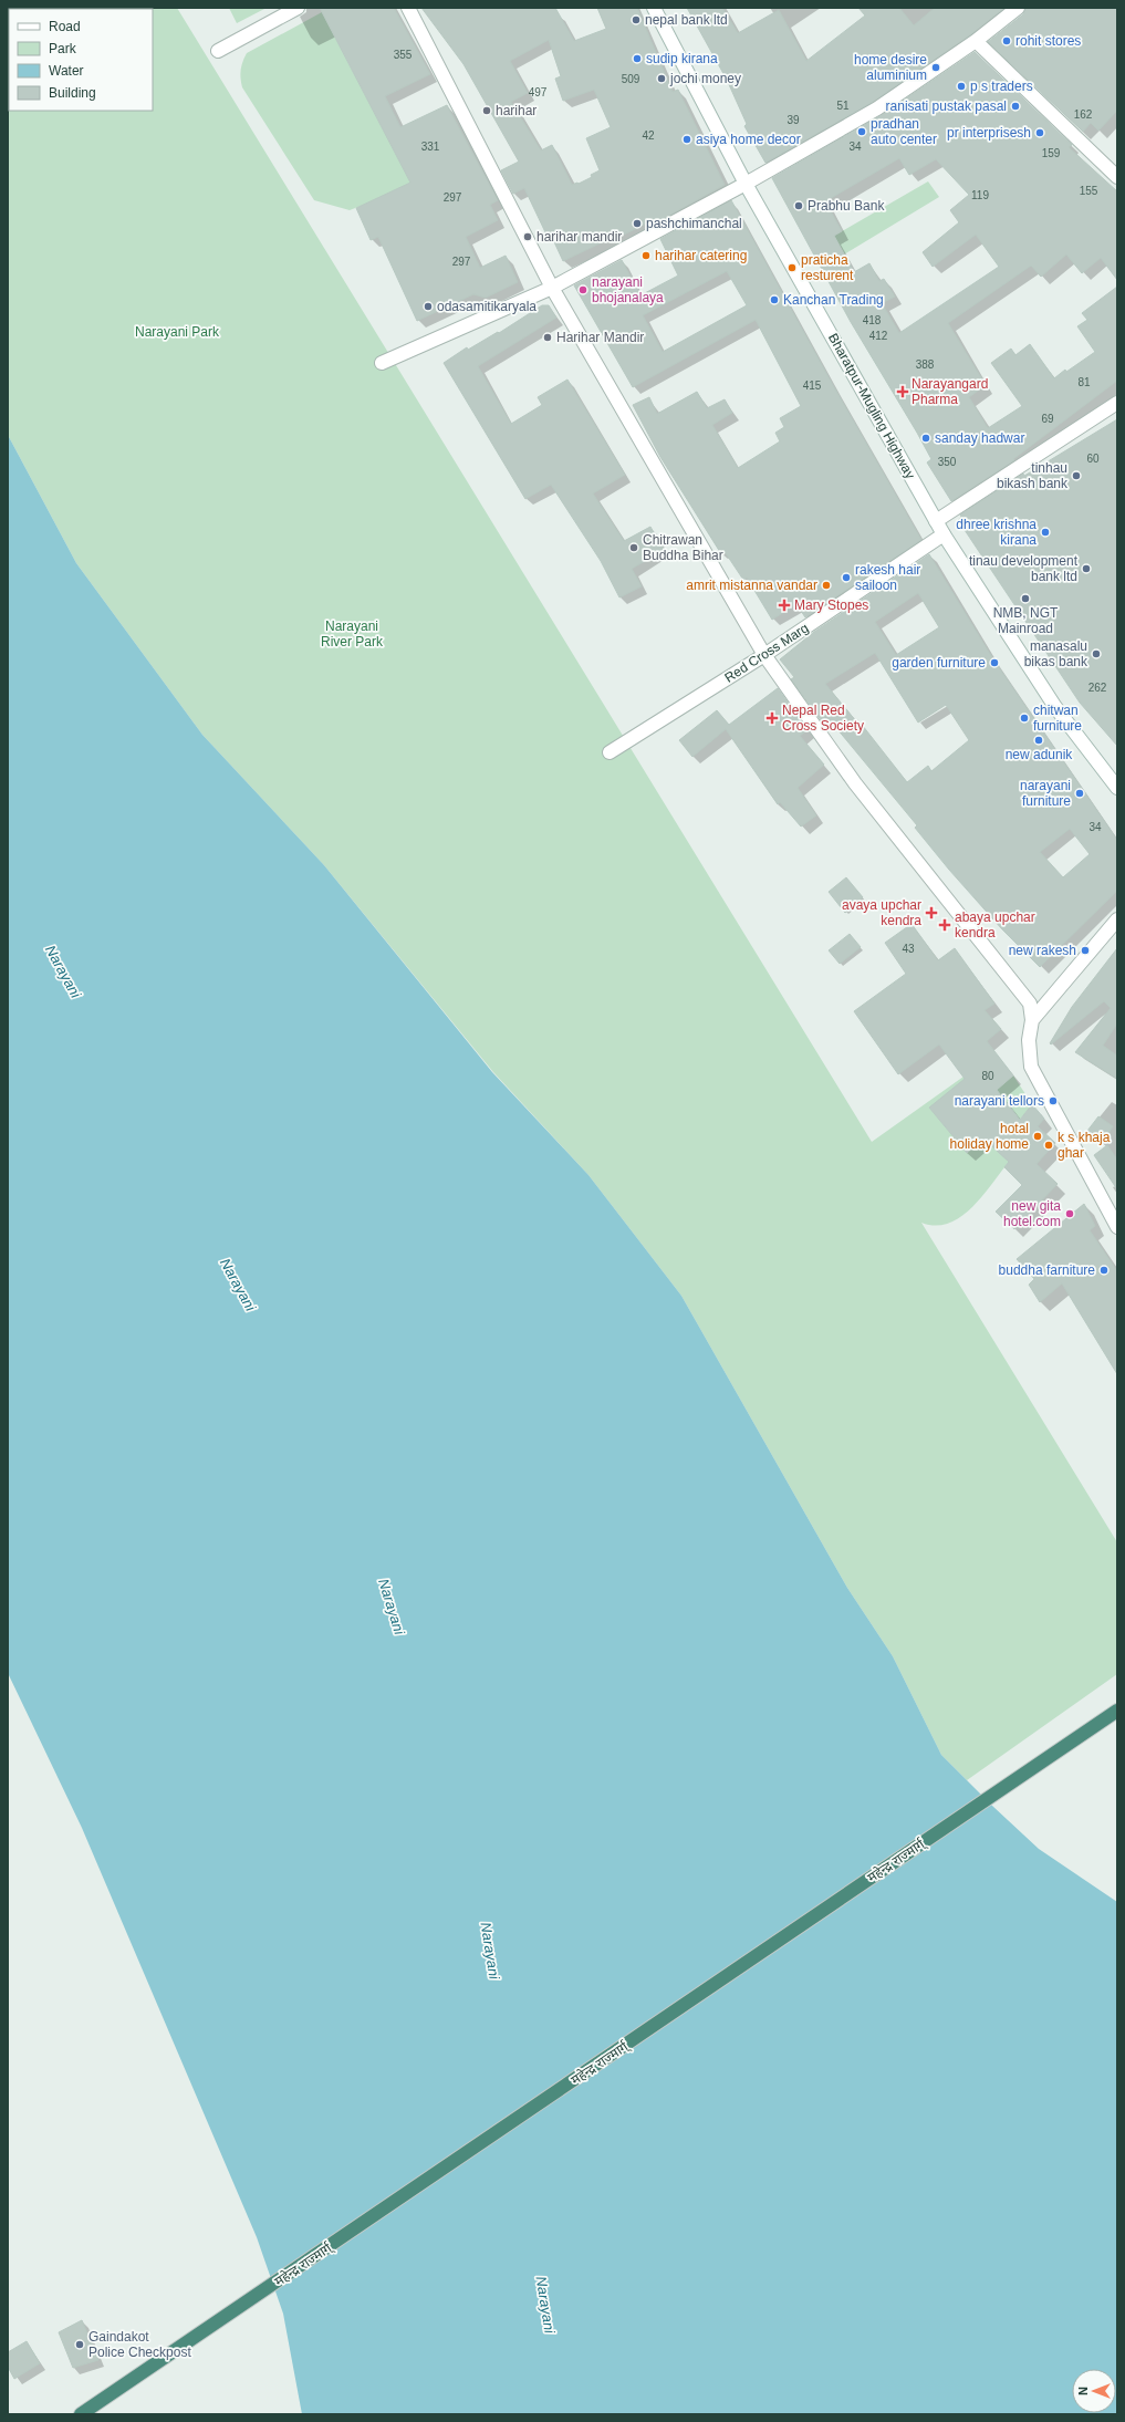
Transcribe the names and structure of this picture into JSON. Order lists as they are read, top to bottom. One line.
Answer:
{"streets":{"highway":["महेन्द्र राज्मार्ग्"],"street":["Bharatpur-Mugling Highway","Red Cross Marg"]},"crossings":[["Bharatpur-Mugling Highway","Red Cross Marg"]],"water":["Narayani"],"parks":["Narayani Park","Narayani River Park"],"places":{"other":["nepal bank ltd","rohit stores","sudip kirana","home desire aluminium","jochi money","p s traders","ranisati pustak pasal","harihar","pradhan auto center","pr interprisesh","asiya home decor","Prabhu Bank","pashchimanchal","harihar mandir","harihar catering","praticha resturent","narayani bhojanalaya","Kanchan Trading","odasamitikaryala","Harihar Mandir","sanday hadwar","tinhau bikash bank","dhree krishna kirana","Chitrawan Buddha Bihar","tinau development bank ltd","rakesh hair sailoon","amrit mistanna vandar","NMB, NGT Mainroad","manasalu bikas bank","garden furniture","chitwan furniture","new adunik","narayani furniture","new rakesh","narayani tellors","hotal holiday home","k s khaja ghar","new gita hotel.com","buddha farniture","Gaindakot Police Checkpost"],"health":["Narayangard Pharma","Mary Stopes","Nepal Red Cross Society","avaya upchar kendra","abaya upchar kendra"]},"house_numbers":["355","509","497","51","162","39","42","331","34","159","155","119","297","297","418","412","388","81","415","69","60","350","262","34","43","80"],"legend":["Road","Park","Water","Building"],"north":"left"}
